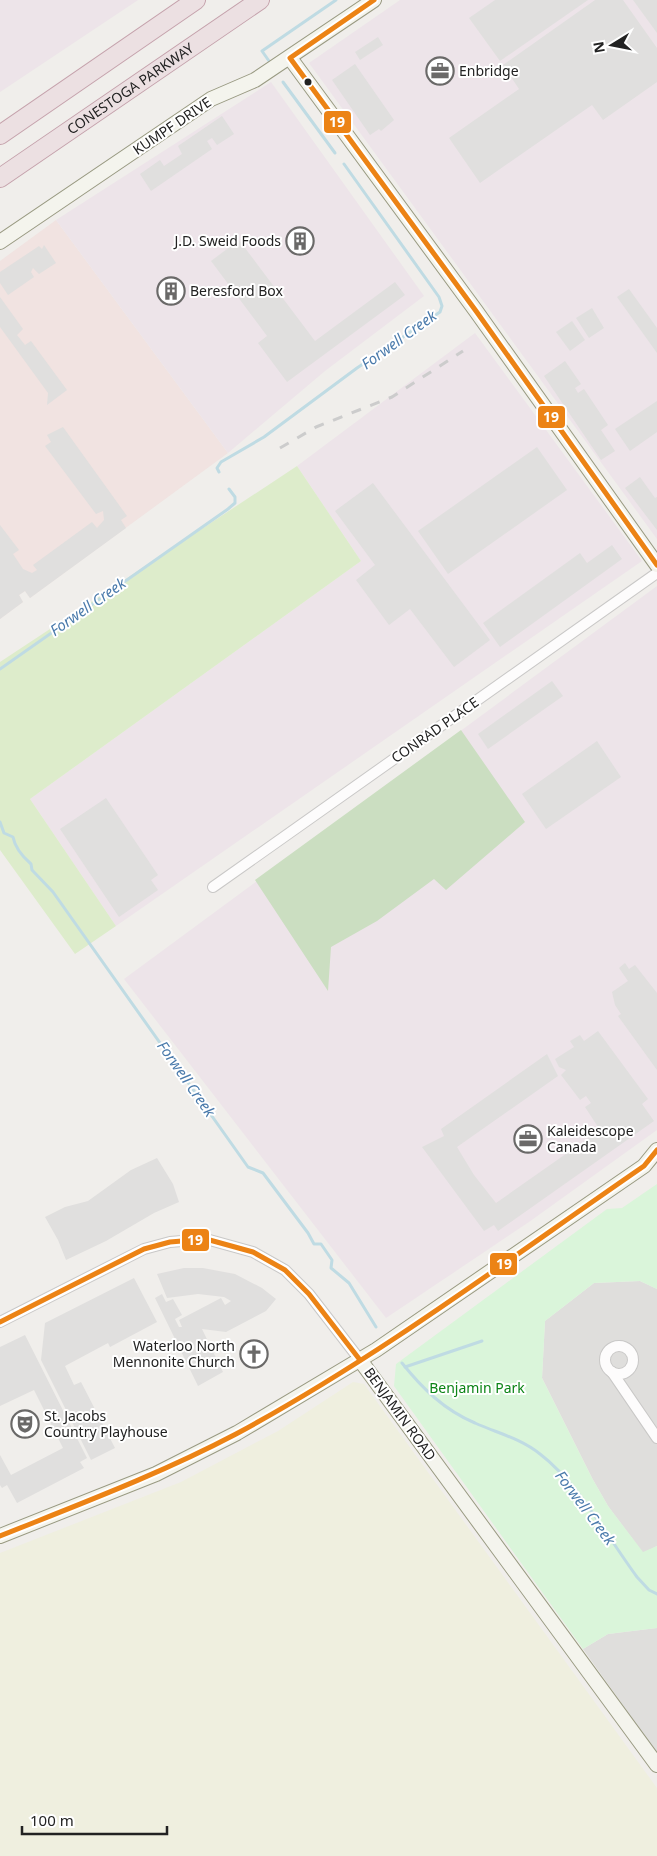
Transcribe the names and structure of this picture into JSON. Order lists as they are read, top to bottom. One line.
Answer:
{"streets":{"highway":["CONESTOGA PARKWAY"],"street":["KUMPF DRIVE","CONRAD PLACE","BENJAMIN ROAD"]},"water":["Forwell Creek"],"parks":["Benjamin Park"],"places":{"office":["Enbridge","Kaleidescope Canada"],"building":["J.D. Sweid Foods","Beresford Box"],"church":["Waterloo North Mennonite Church"],"theatre":["St. Jacobs Country Playhouse"]},"lines":["transit line 19"],"scale_bar":"100 m","north":"left"}
